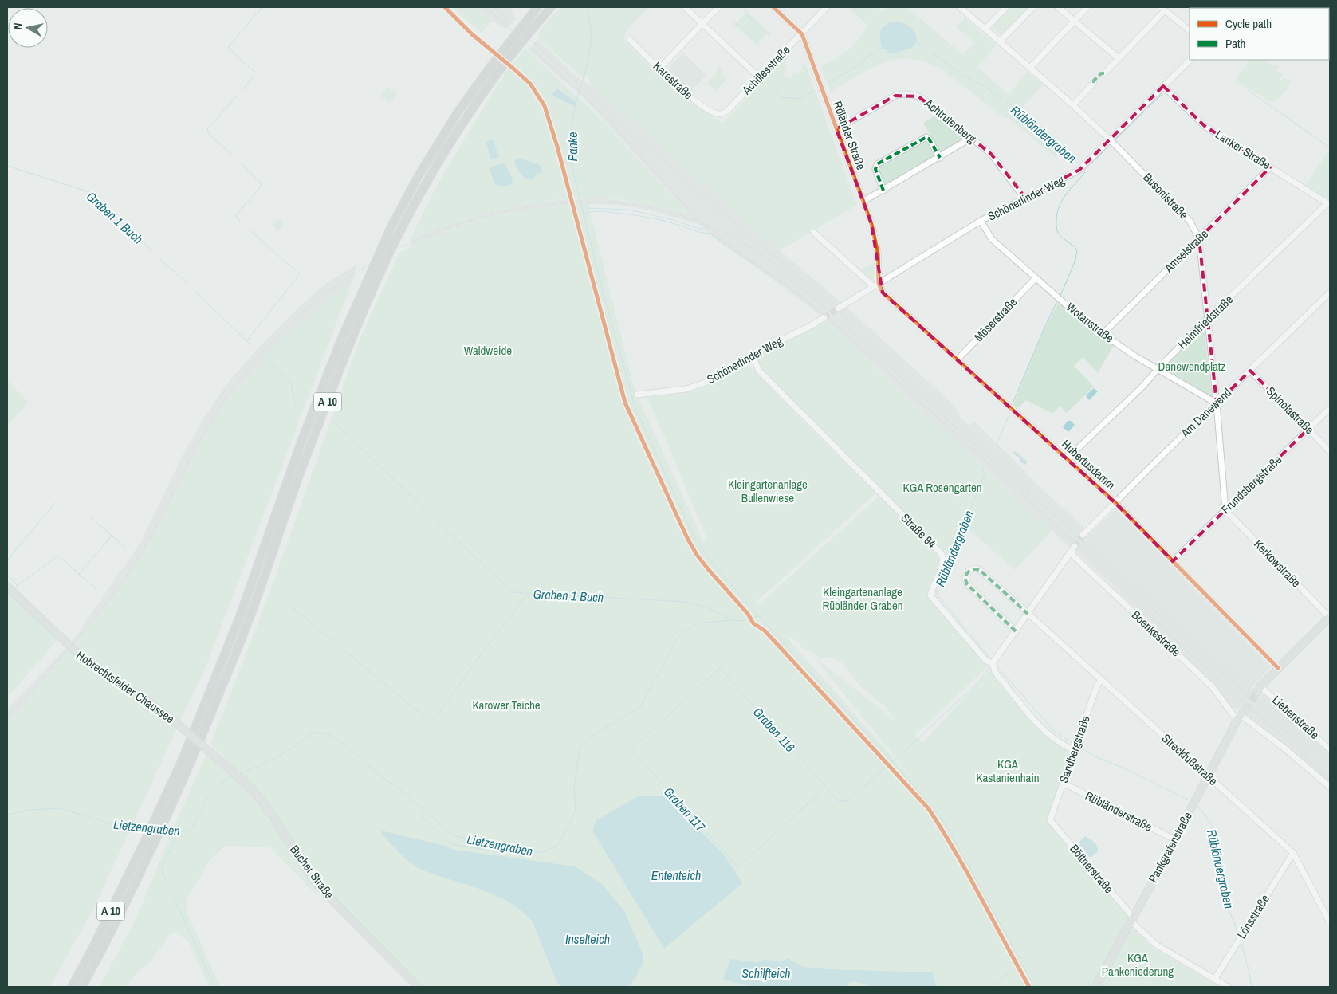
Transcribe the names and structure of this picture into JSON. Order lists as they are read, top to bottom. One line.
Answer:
{"streets":{"highway":["A 10"],"main road":["Hobrechtsfelder Chaussee","Pankgrafenstraße","Bucher Straße"],"street":["Achillesstraße","Karestraße","Achtrutenberg","Röländer Straße","Lanker Straße","Busonistraße","Schönerlinder Weg","Amselstraße","Möserstraße","Heimfriedstraße","Wotanstraße","Spinolastraße","Am Danewend","Hubertusdamm","Frundsbergstraße","Straße 94","Kerkowstraße","Boenkestraße","Liebenstraße","Sandbergstraße","Streckfußstraße","Rübländerstraße","Böttnerstraße","Lönsstraße"]},"crossings":[["Achillesstraße","Karestraße"],["Achillesstraße","Röländer Straße"],["Achtrutenberg","Röländer Straße"],["Achtrutenberg","Schönerlinder Weg"],["Röländer Straße","Schönerlinder Weg"],["Röländer Straße","Hubertusdamm"],["Lanker Straße","Schönerlinder Weg"],["Lanker Straße","Amselstraße"],["Lanker Straße","Heimfriedstraße"],["Busonistraße","Schönerlinder Weg"],["Busonistraße","Amselstraße"],["Busonistraße","Heimfriedstraße"],["Busonistraße","Wotanstraße"],["Busonistraße","Am Danewend"],["Busonistraße","Frundsbergstraße"],["Busonistraße","Kerkowstraße"],["Schönerlinder Weg","Wotanstraße"],["Schönerlinder Weg","Hubertusdamm"],["Schönerlinder Weg","Straße 94"],["Amselstraße","Wotanstraße"],["Möserstraße","Wotanstraße"],["Möserstraße","Hubertusdamm"],["Heimfriedstraße","Wotanstraße"],["Heimfriedstraße","Hubertusdamm"],["Wotanstraße","Am Danewend"],["Spinolastraße","Am Danewend"],["Spinolastraße","Frundsbergstraße"],["Am Danewend","Hubertusdamm"],["Hubertusdamm","Frundsbergstraße"],["Frundsbergstraße","Kerkowstraße"],["Straße 94","Sandbergstraße"],["Boenkestraße","Pankgrafenstraße"],["Hobrechtsfelder Chaussee","Bucher Straße"],["Sandbergstraße","Streckfußstraße"],["Sandbergstraße","Rübländerstraße"],["Sandbergstraße","Böttnerstraße"],["Streckfußstraße","Pankgrafenstraße"],["Streckfußstraße","Lönsstraße"],["Rübländerstraße","Pankgrafenstraße"],["Pankgrafenstraße","Böttnerstraße"],["Böttnerstraße","Lönsstraße"]],"water":["Rübländergraben","Panke","Graben 1 Buch","Graben 116","Graben 117","Lietzengraben","Ententeich","Inselteich","Schilfteich"],"parks":["Waldweide","Danewendplatz","Kleingartenanlage Bullenwiese","KGA Rosengarten","Kleingartenanlage Rübländer Graben","Karower Teiche","KGA Kastanienhain","KGA Pankeniederung"],"legend":["Cycle path","Path"],"north":"left"}
